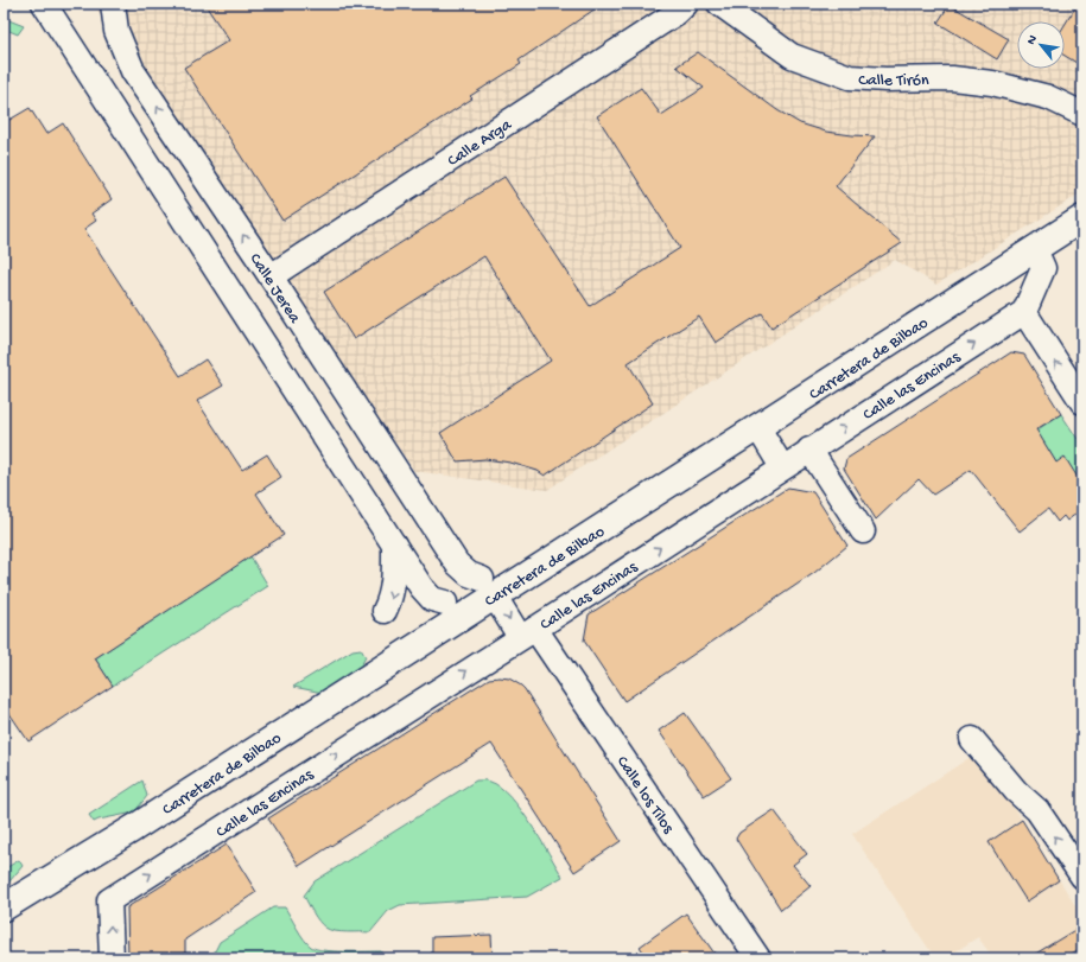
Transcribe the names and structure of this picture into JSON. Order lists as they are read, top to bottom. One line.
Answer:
{"streets":{"main road":["Carretera de Bilbao"],"street":["Calle Tirón","Calle Arga","Calle Jerea","Calle las Encinas","Calle los Tilos"]},"crossings":[["Calle Arga","Calle Jerea"],["Calle Jerea","Carretera de Bilbao"],["Calle Jerea","Calle los Tilos"],["Carretera de Bilbao","Calle los Tilos"],["Calle las Encinas","Calle los Tilos"]],"one_way":["Calle las Encinas"],"north":"top left"}
